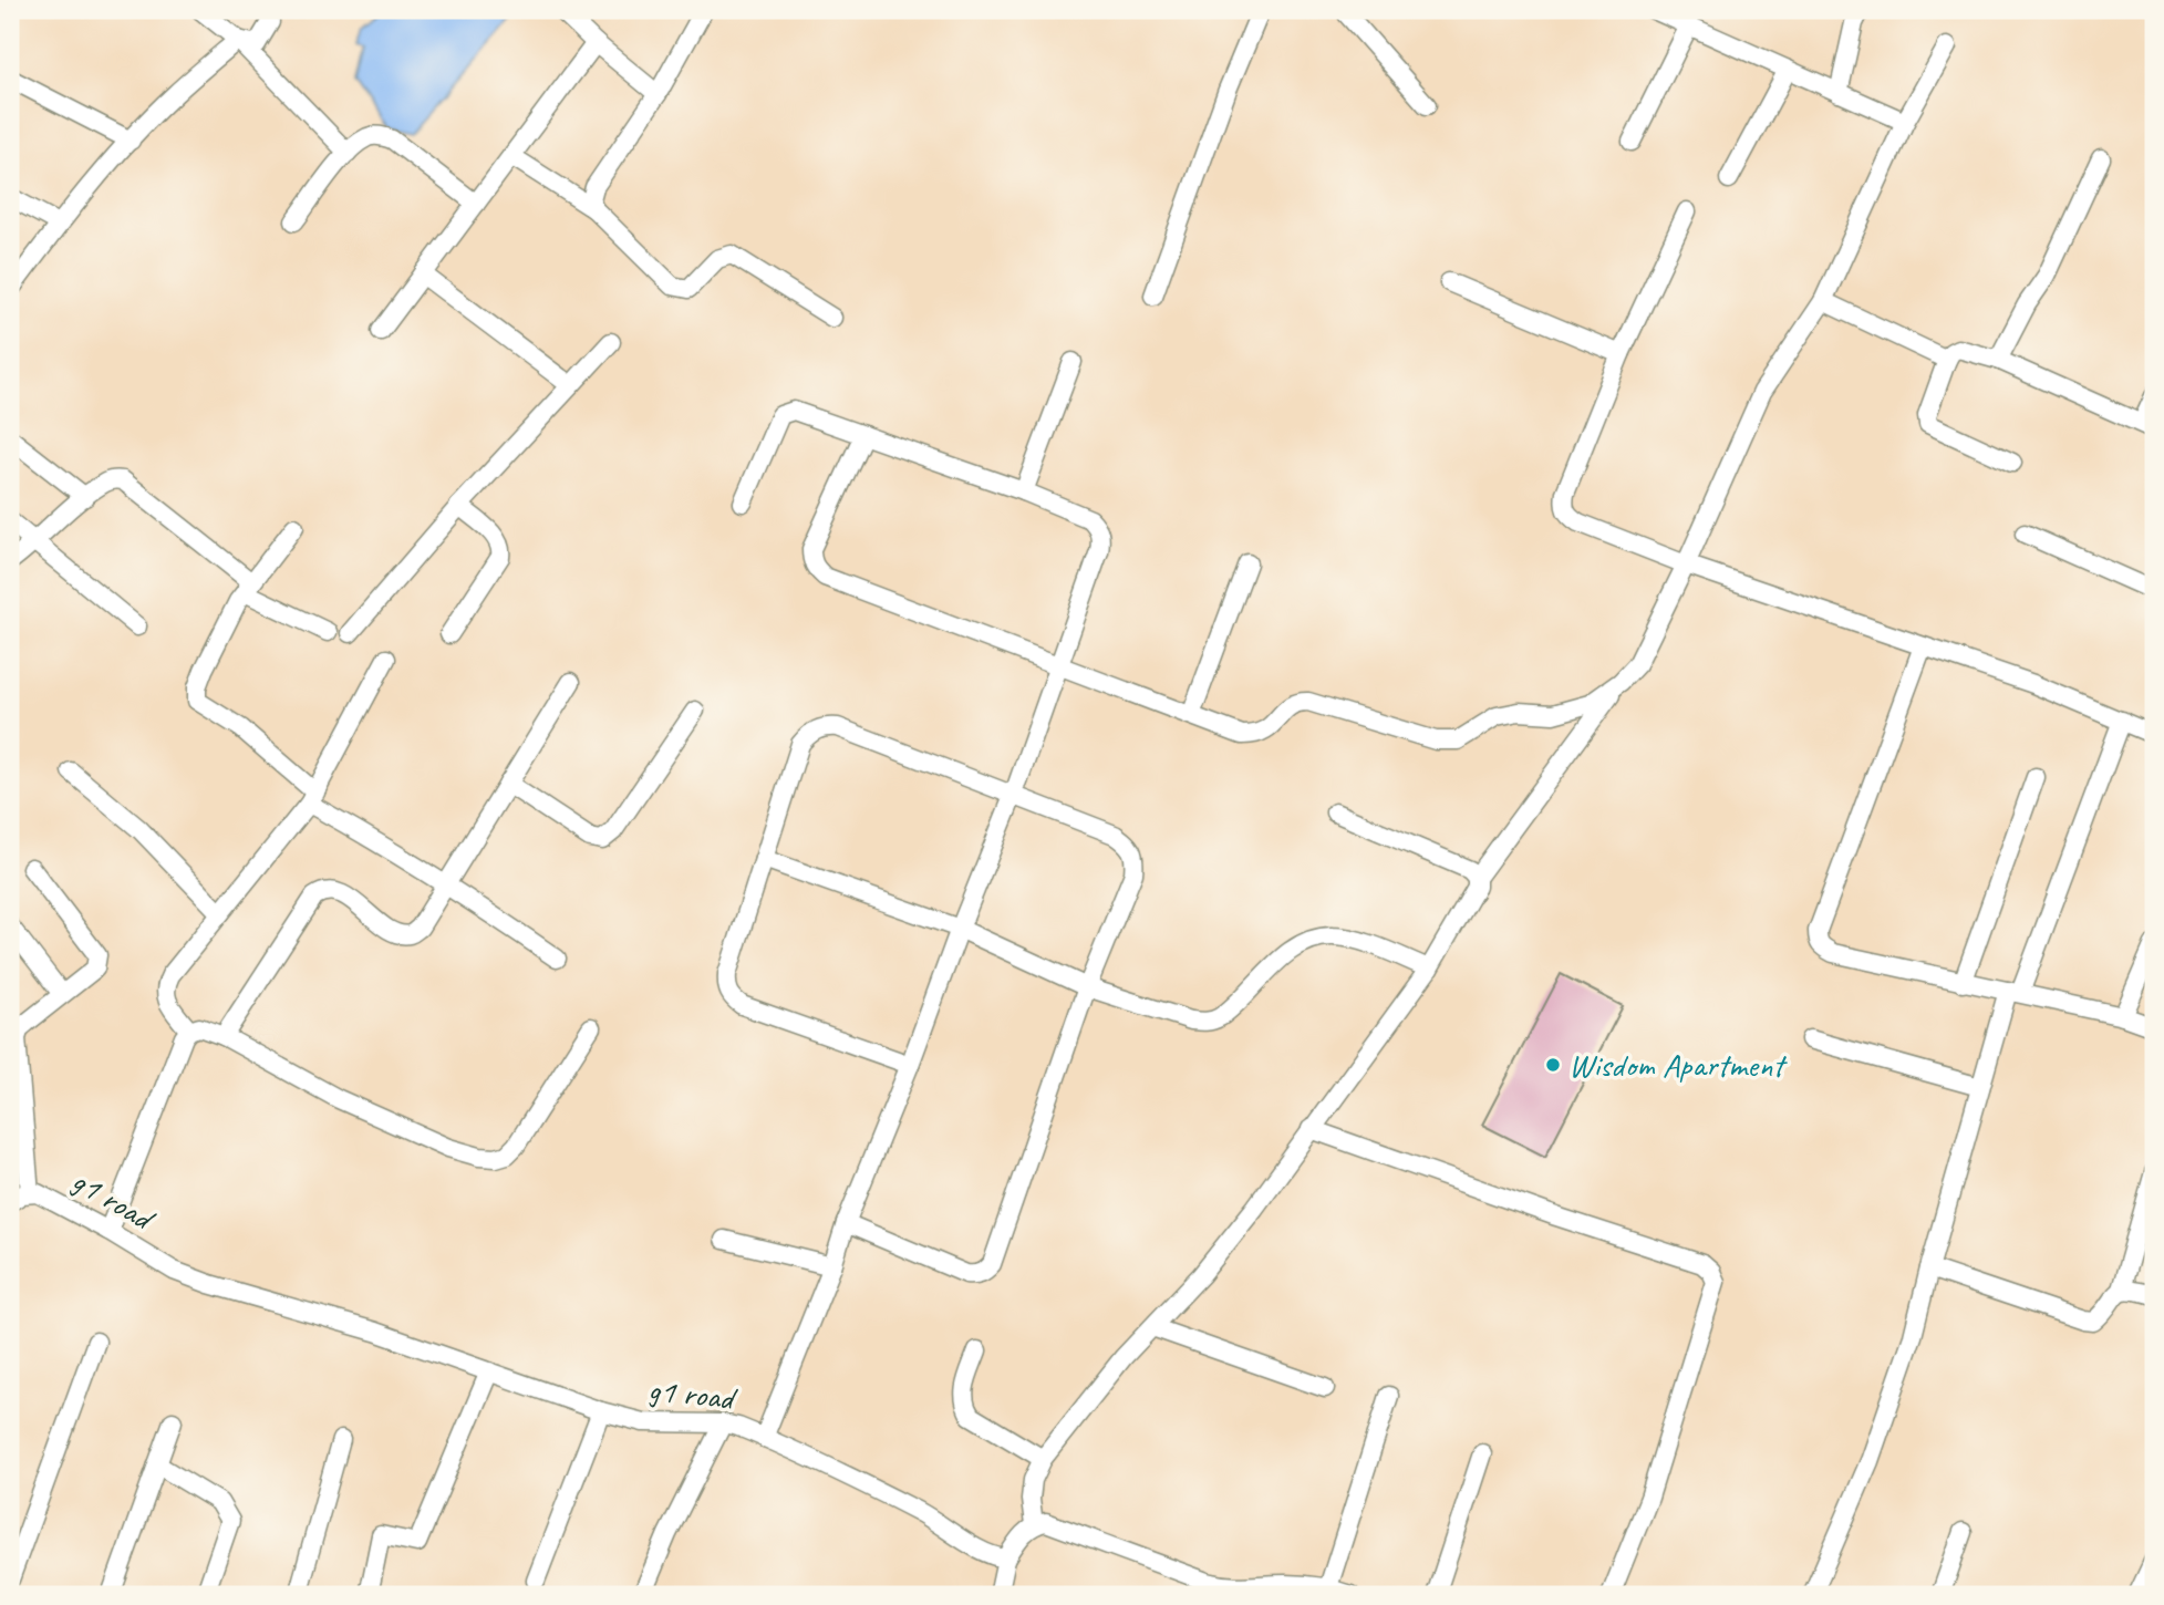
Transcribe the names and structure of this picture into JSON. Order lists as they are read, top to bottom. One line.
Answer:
{"streets":{"street":["g1 road"]},"places":["Wisdom Apartment"]}
